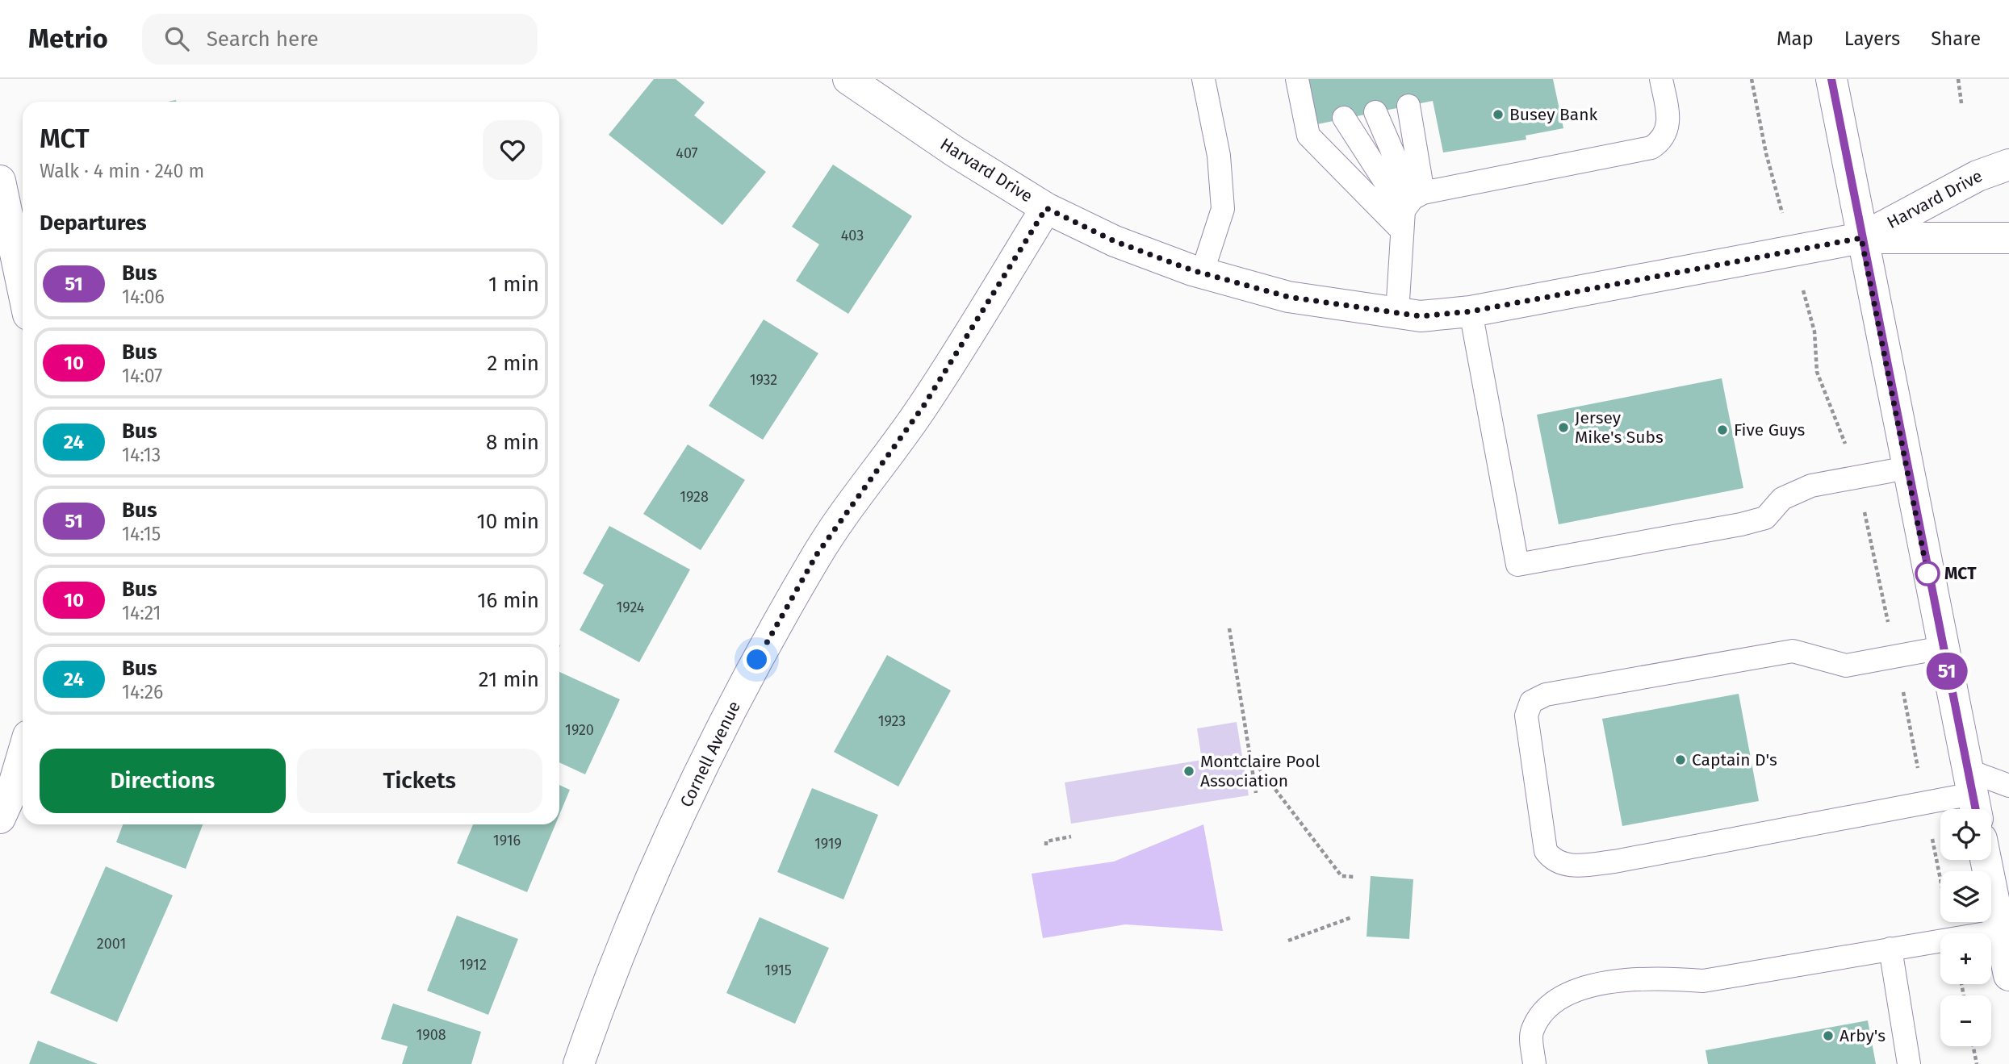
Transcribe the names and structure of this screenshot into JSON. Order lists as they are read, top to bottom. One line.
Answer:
{"streets":{"street":["Harvard Drive","Cornell Avenue"]},"crossings":[["Harvard Drive","Cornell Avenue"]],"places":["Busey Bank","Jersey Mike's Subs","Five Guys","MCT","Captain D's","Montclaire Pool Association","Arby's"],"lines":["bus line 51"],"house_numbers":["407","403","1932","1928","1924","1923","1920","1916","1919","2001","1912","1915","1908"],"page":{"header":"Metrio","search":"Search here","nav":["Map","Layers","Share"],"on_map":"51","heading":[["MCT","Walk · 4 min · 240 m"],"Departures"],"list":[{"mark":"51","name":"Bus","note":"14:06","value":"1 min"},{"mark":"10","name":"Bus","note":"14:07","value":"2 min"},{"mark":"24","name":"Bus","note":"14:13","value":"8 min"},{"mark":"51","name":"Bus","note":"14:15","value":"10 min"},{"mark":"10","name":"Bus","note":"14:21","value":"16 min"},{"mark":"24","name":"Bus","note":"14:26","value":"21 min"}],"buttons":["Directions","Tickets"],"map_buttons":["+","−"]}}
